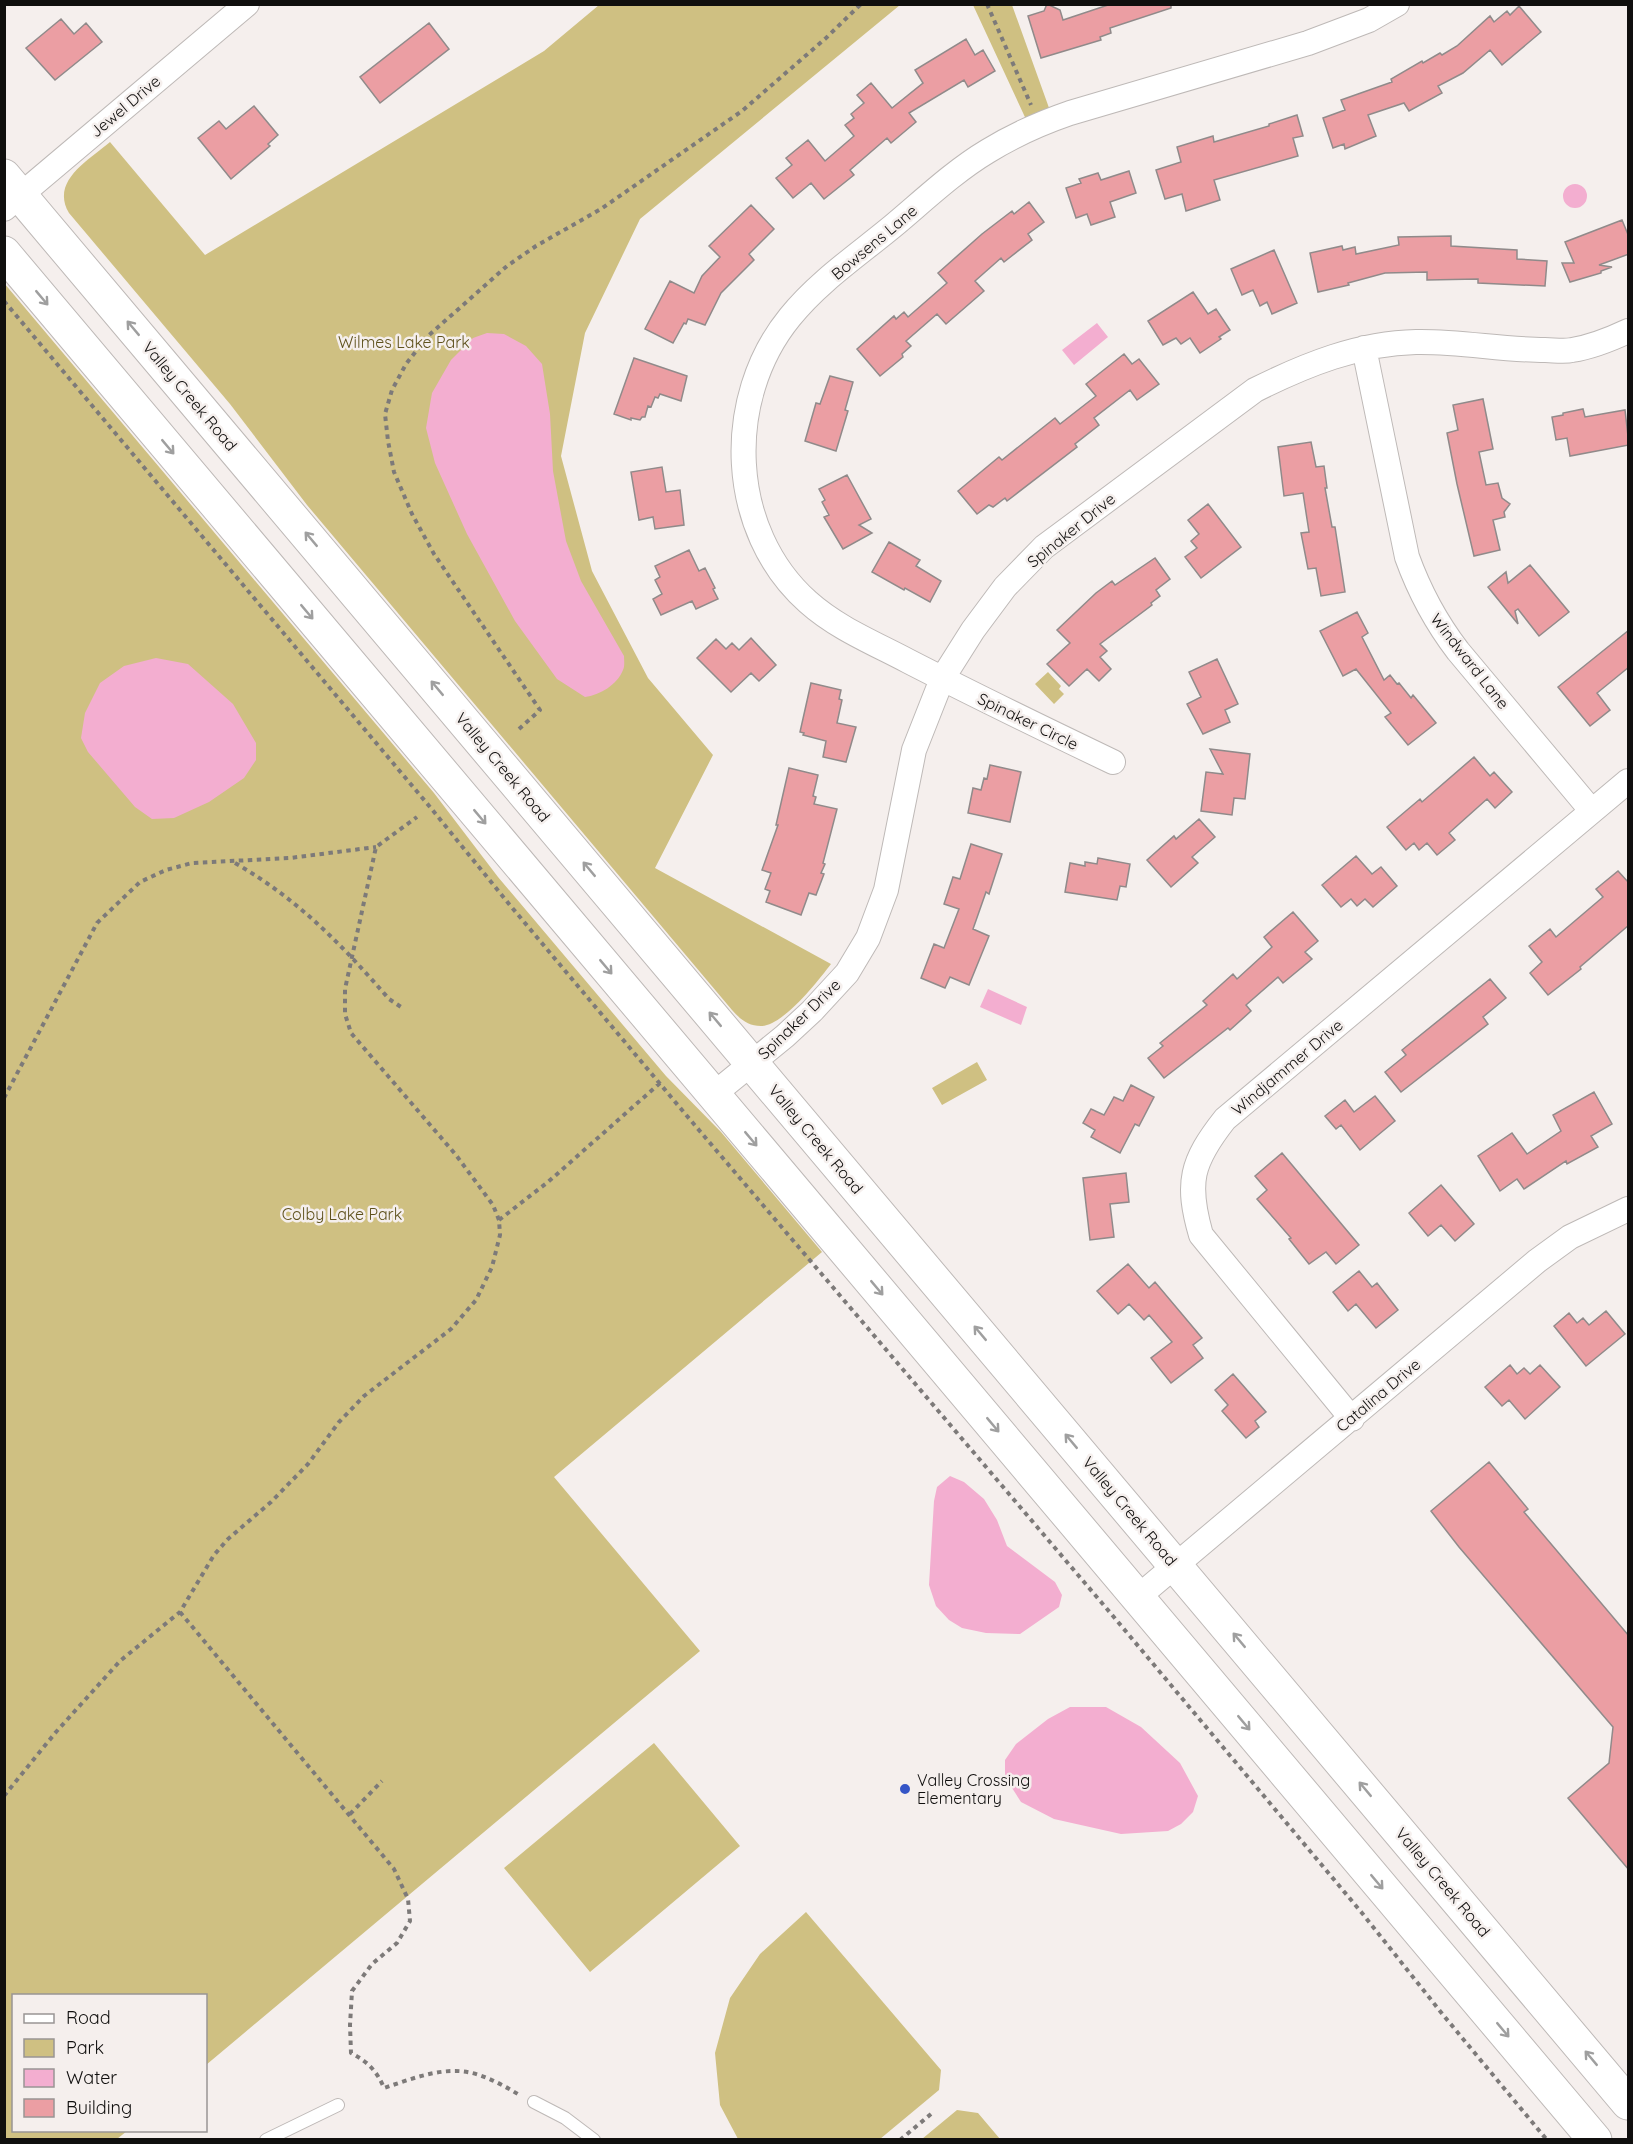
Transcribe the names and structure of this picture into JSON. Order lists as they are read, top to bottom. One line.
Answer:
{"streets":{"main road":["Valley Creek Road"],"street":["Jewel Drive","Bowsens Lane","Spinaker Drive","Windward Lane","Spinaker Circle","Windjammer Drive","Catalina Drive"]},"crossings":[["Jewel Drive","Valley Creek Road"],["Bowsens Lane","Spinaker Drive"],["Bowsens Lane","Spinaker Circle"],["Valley Creek Road","Spinaker Drive"],["Valley Creek Road","Catalina Drive"],["Spinaker Drive","Windward Lane"],["Spinaker Drive","Spinaker Circle"],["Windward Lane","Windjammer Drive"],["Windjammer Drive","Catalina Drive"]],"parks":["Wilmes Lake Park","Colby Lake Park"],"places":["Valley Crossing Elementary"],"legend":["Road","Park","Water","Building"]}
